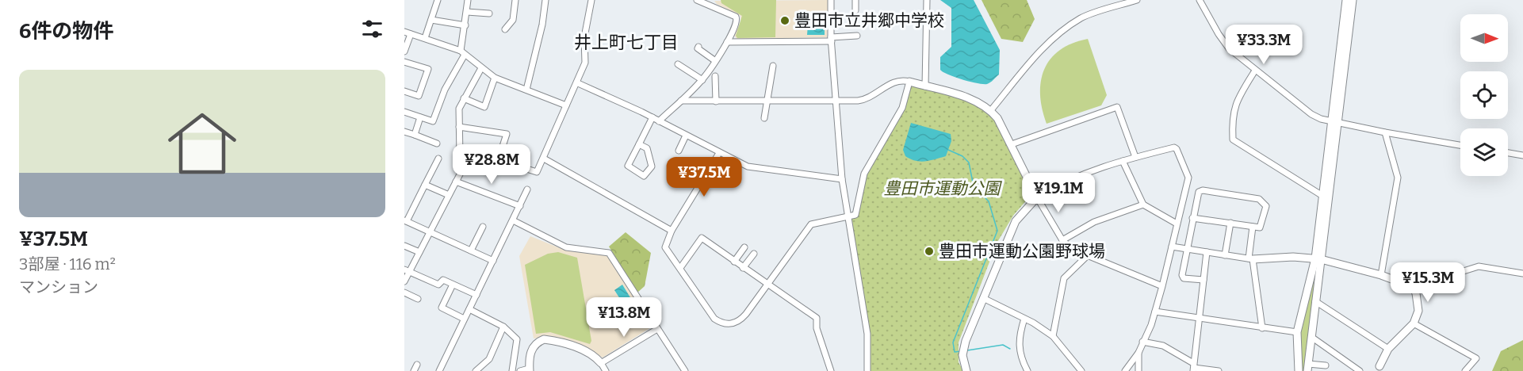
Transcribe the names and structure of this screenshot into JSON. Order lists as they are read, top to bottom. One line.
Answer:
{"districts":["井上町七丁目"],"parks":["豊田市運動公園"],"places":["豊田市立井郷中学校","豊田市運動公園野球場"],"north":"right","page":{"heading":"6件の物件","price":["¥33.3M","¥28.8M","¥37.5M","¥19.1M","¥15.3M","¥13.8M"],"list":[{"name":"¥37.5M","note":"3部屋 · 116 m² · マンション"}]}}
